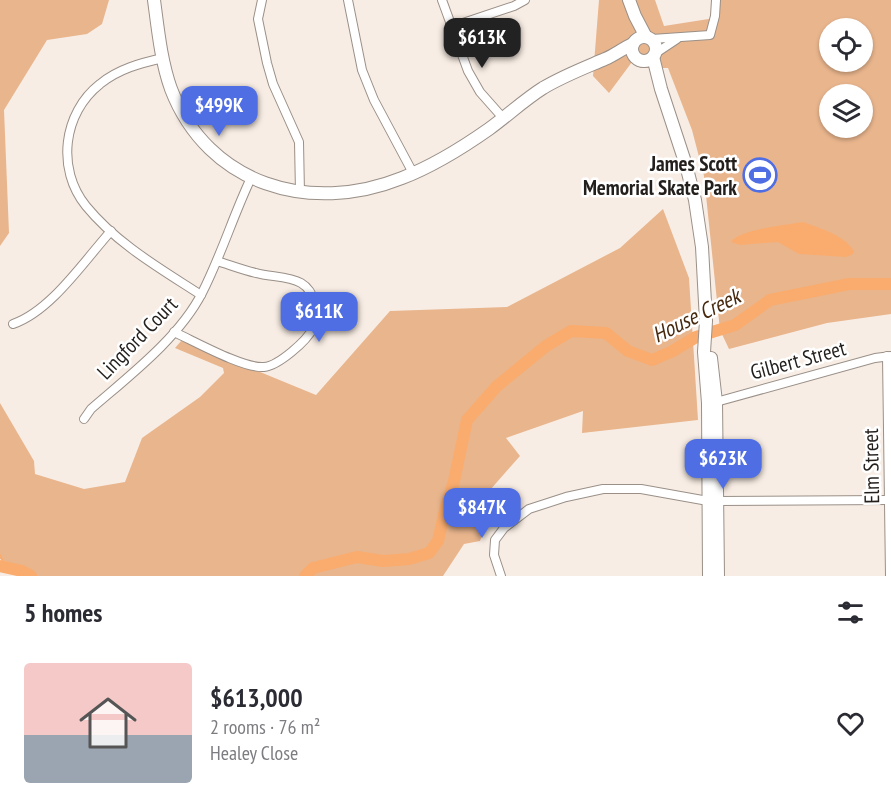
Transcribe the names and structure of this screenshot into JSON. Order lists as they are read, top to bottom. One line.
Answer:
{"streets":{"street":["Lingford Court","Gilbert Street","Elm Street"]},"crossings":[["Gilbert Street","Elm Street"]],"water":["House Creek"],"places":{"sports":["James Scott Memorial Skate Park"]},"page":{"price":["$613K","$499K","$611K","$623K","$847K"],"heading":"5 homes","list":[{"name":"$613,000","note":"2 rooms · 76 m² · Healey Close"}]}}
